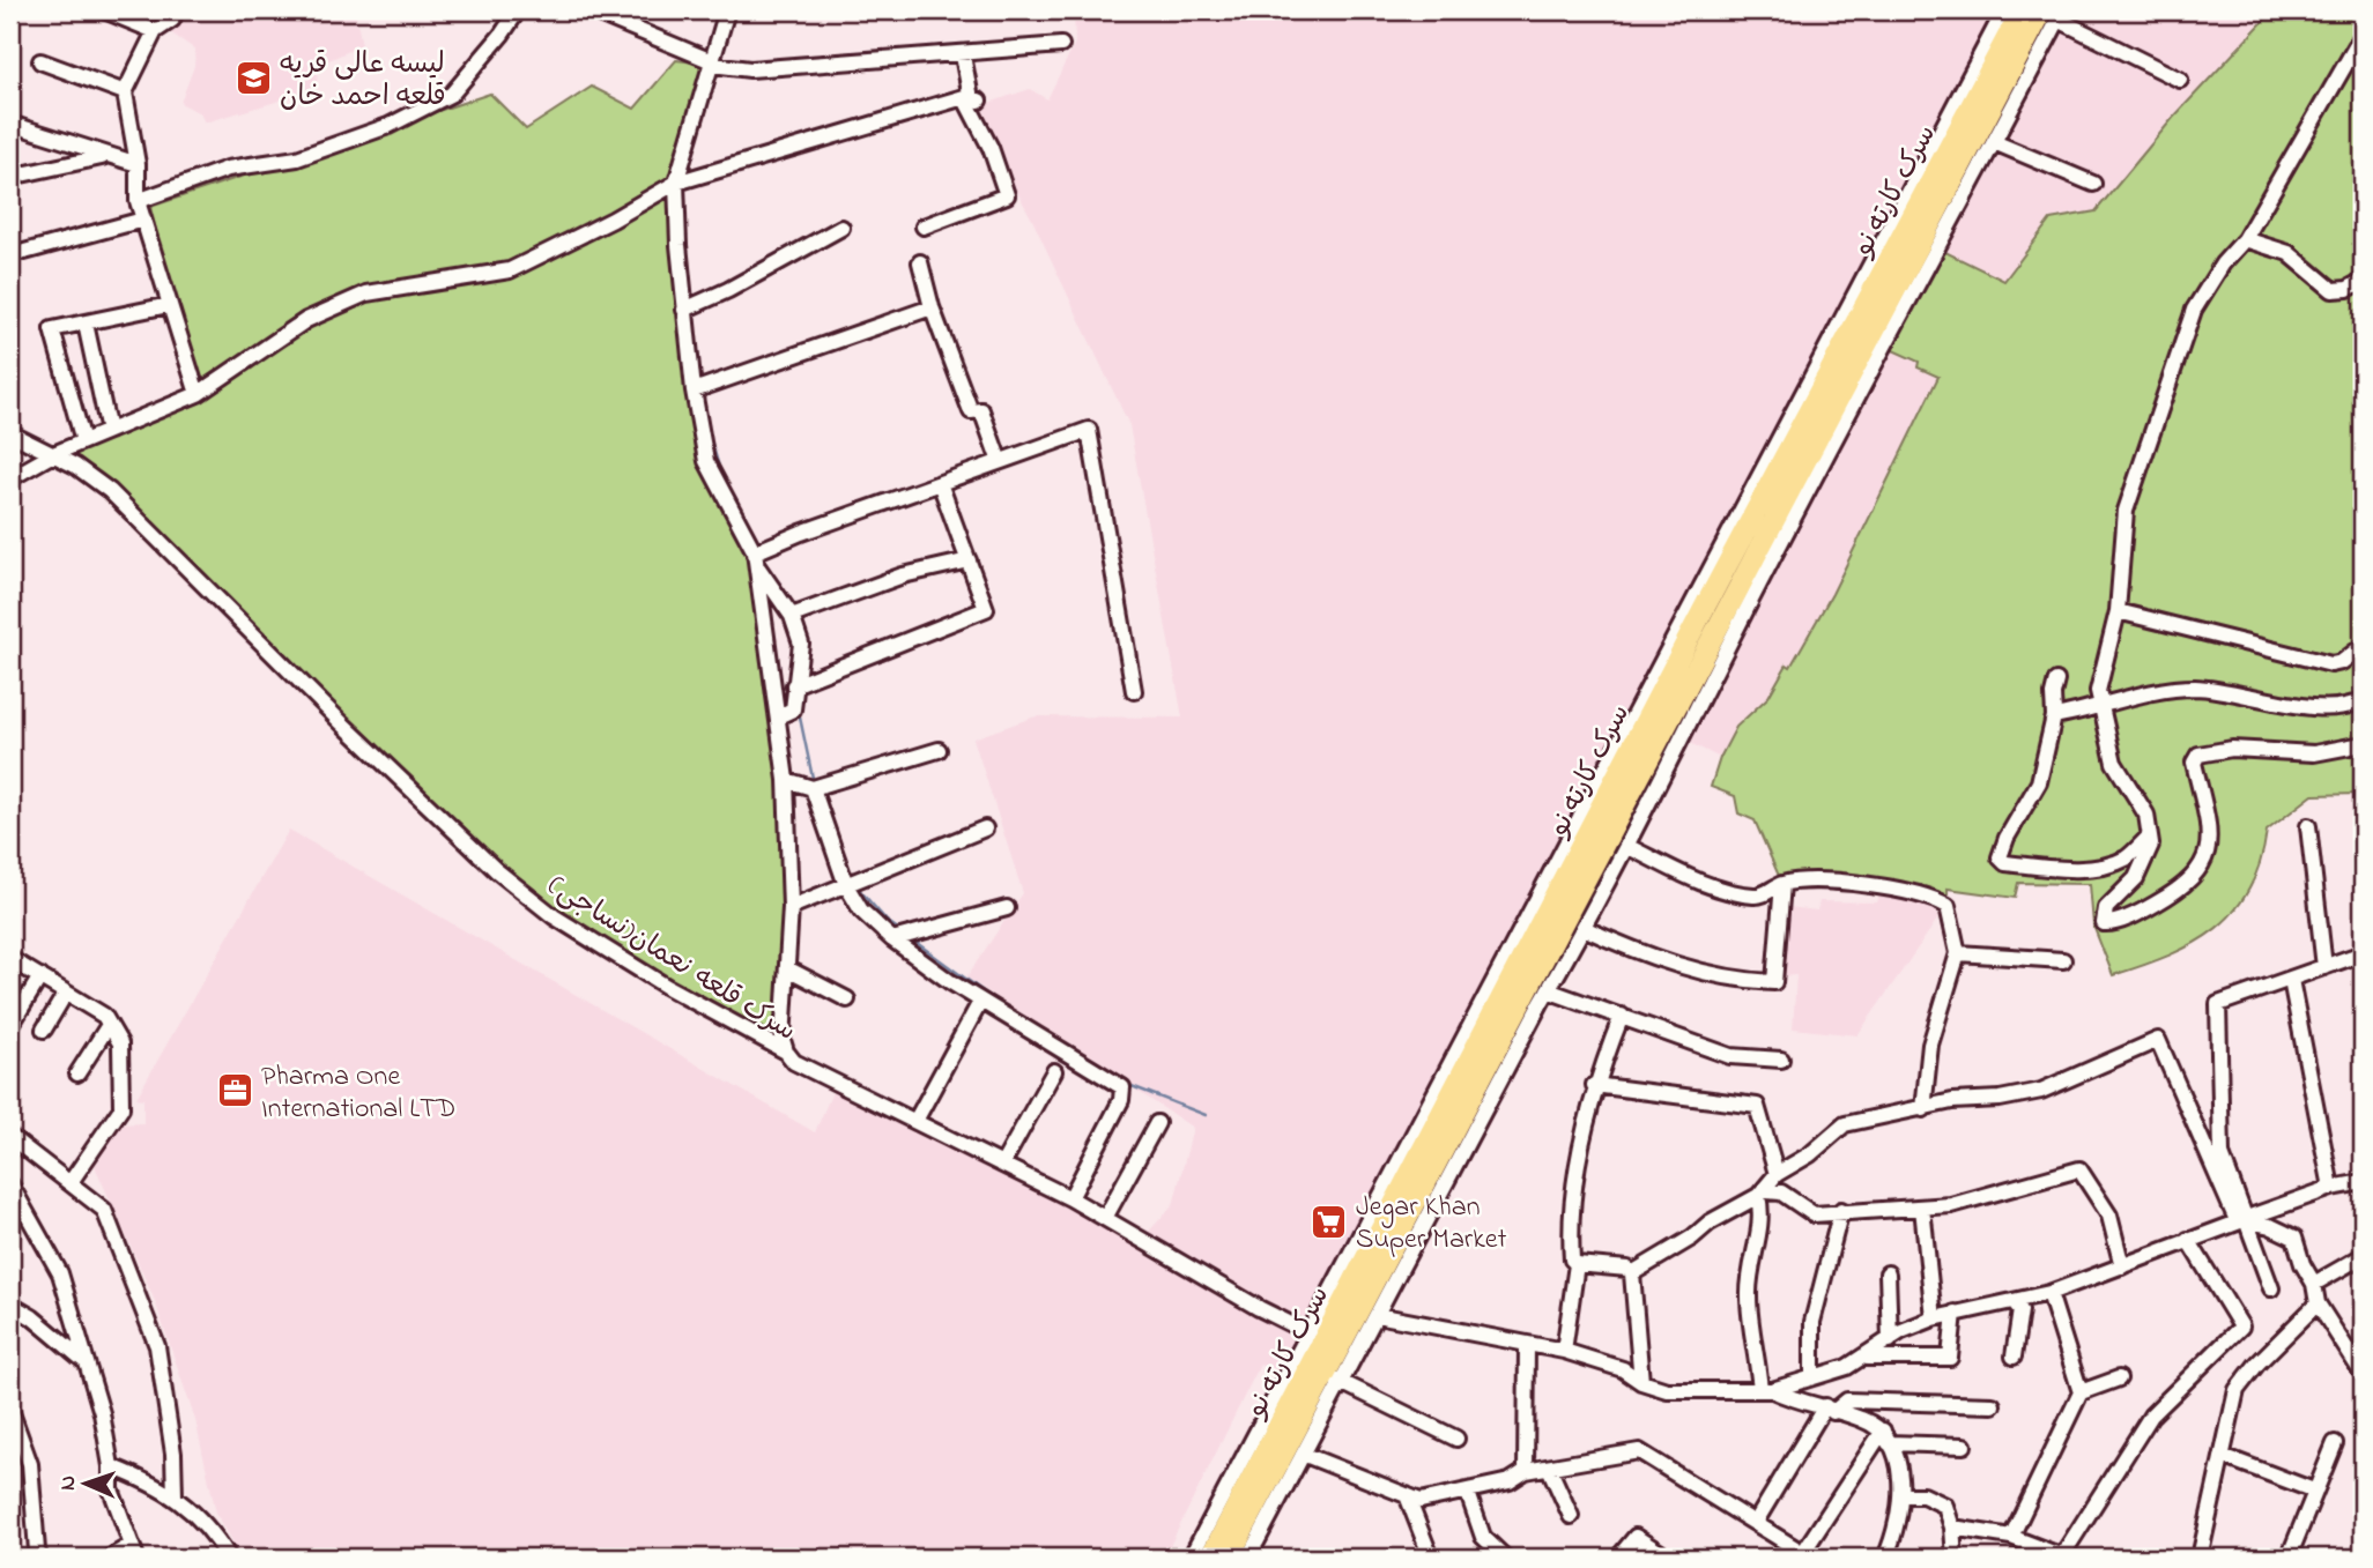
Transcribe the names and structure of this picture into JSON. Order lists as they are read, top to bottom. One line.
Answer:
{"streets":{"highway":["سرک کارته نو"],"street":["سرک قلعه نعمان(نساجی)"]},"crossings":[["سرک کارته نو","سرک قلعه نعمان(نساجی)"]],"places":{"school or university":["لیسه عالی قریه قلعه احمد خان"],"office":["Pharma One International LTD"],"supermarket":["Jegar Khan Super Market"]},"north":"left"}
